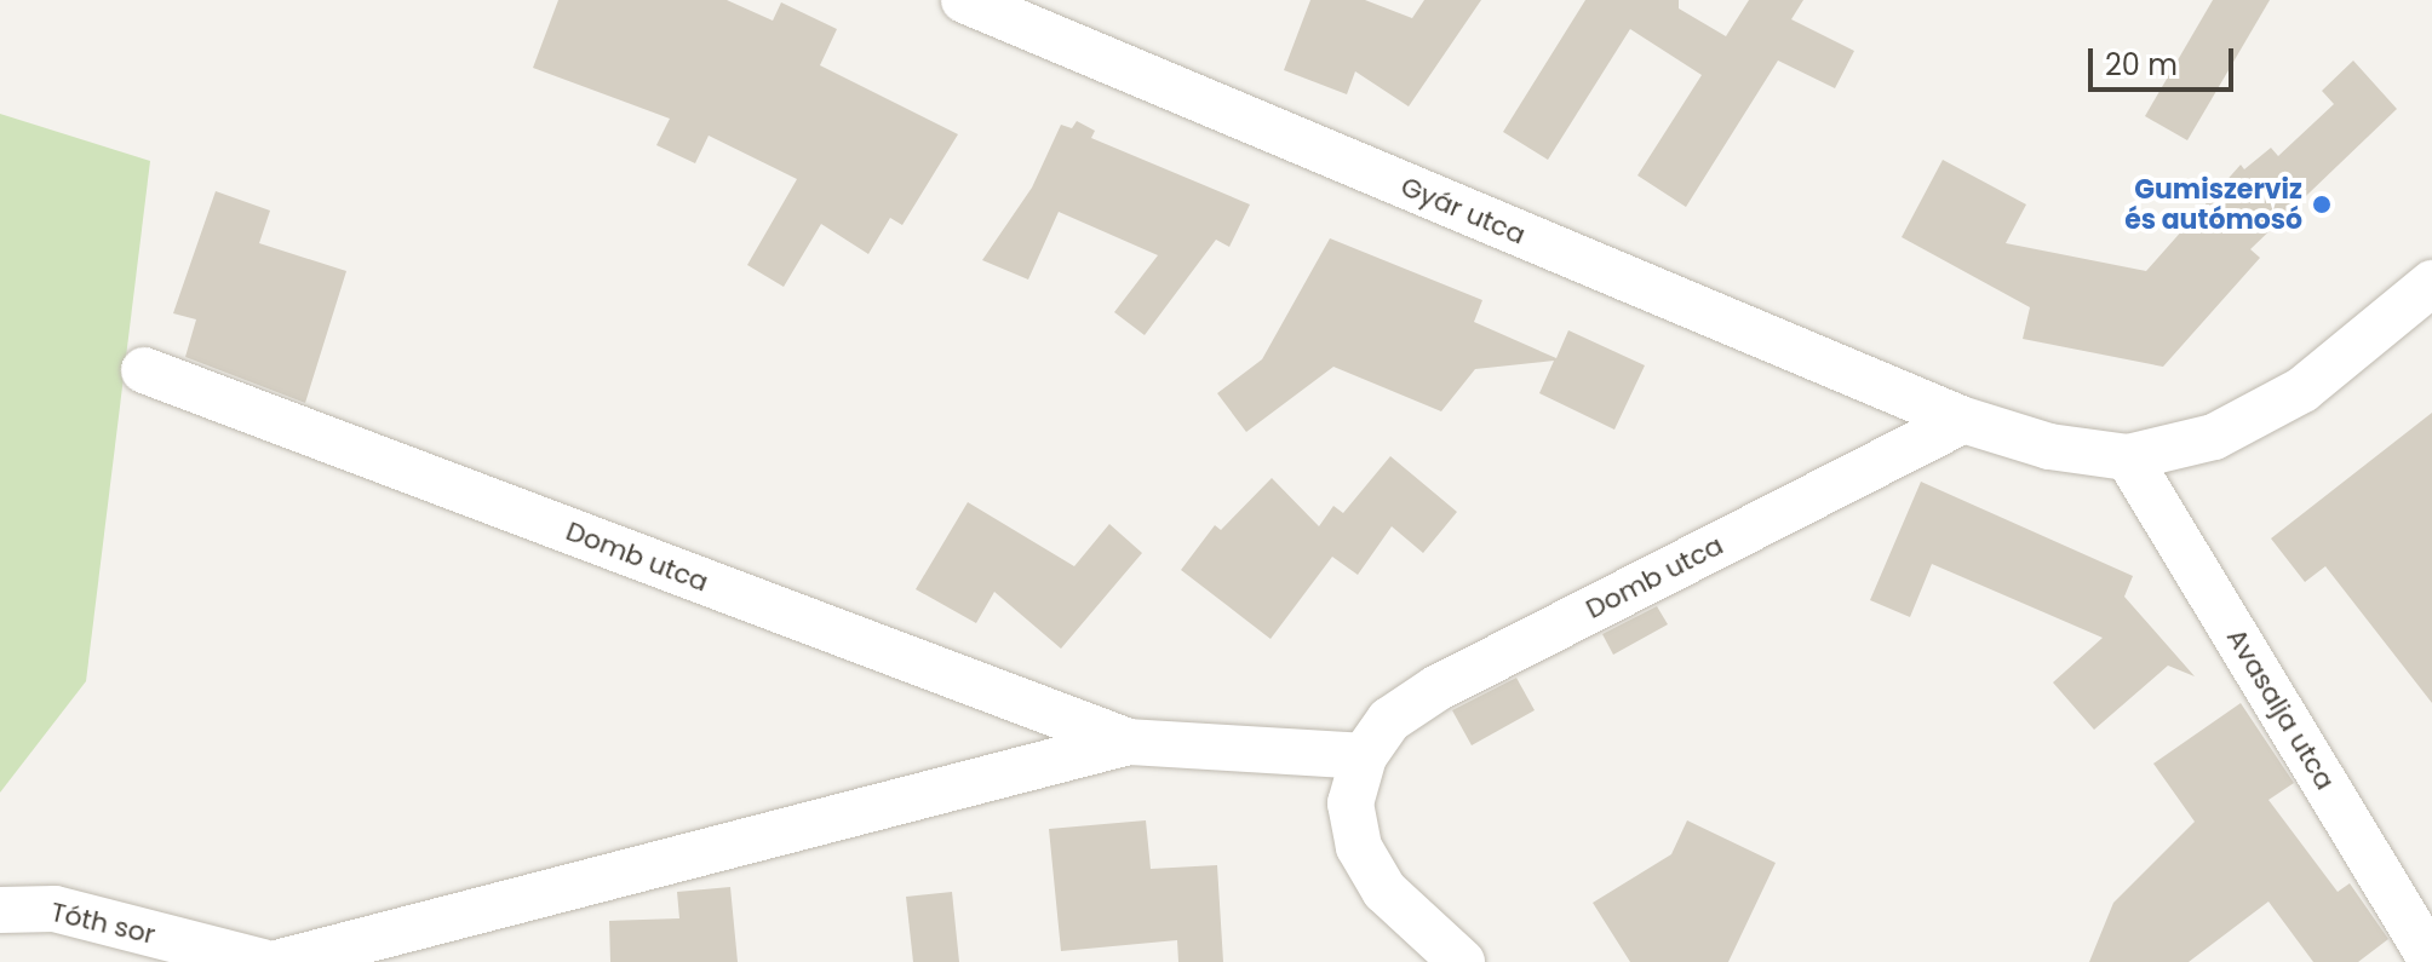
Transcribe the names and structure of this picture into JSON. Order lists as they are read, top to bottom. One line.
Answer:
{"streets":{"street":["Gyár utca","Domb utca","Avasalja utca","Tóth sor"]},"crossings":[["Gyár utca","Domb utca"],["Gyár utca","Avasalja utca"]],"places":["Gumiszerviz és autómosó"],"scale_bar":"20 m"}
